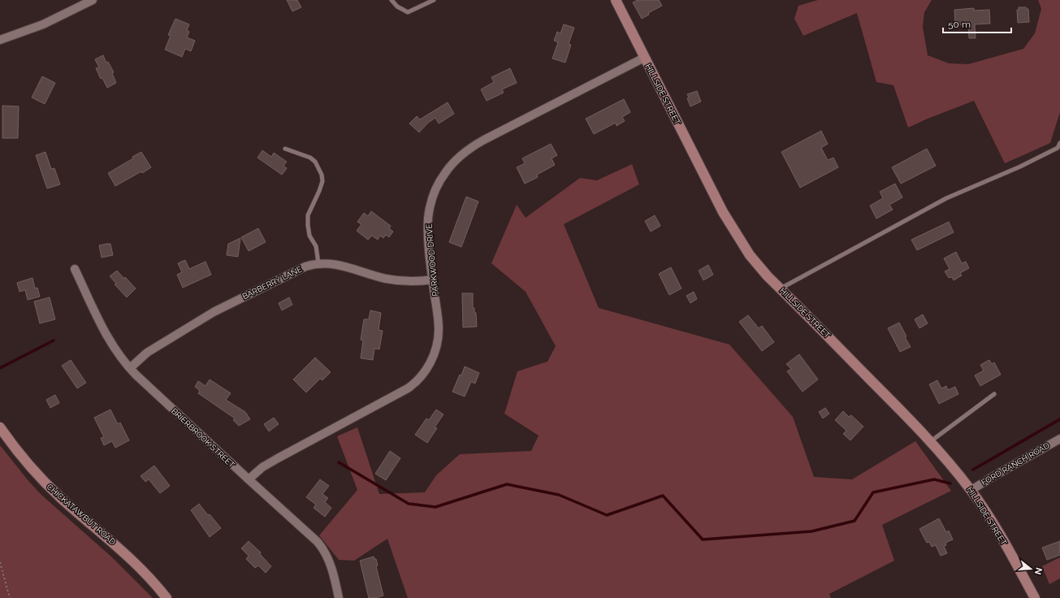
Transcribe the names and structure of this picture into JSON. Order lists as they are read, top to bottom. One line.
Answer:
{"streets":{"street":["HILLSIDE STREET","PARKWOOD DRIVE","BARBERRY LANE","BRIERBROOK STREET","FORD RANCH ROAD","CHICKATAWBUT ROAD"]},"crossings":[["HILLSIDE STREET","PARKWOOD DRIVE"],["HILLSIDE STREET","FORD RANCH ROAD"],["PARKWOOD DRIVE","BARBERRY LANE"],["PARKWOOD DRIVE","BRIERBROOK STREET"],["BARBERRY LANE","BRIERBROOK STREET"]],"scale_bar":"50 m","north":"right"}
